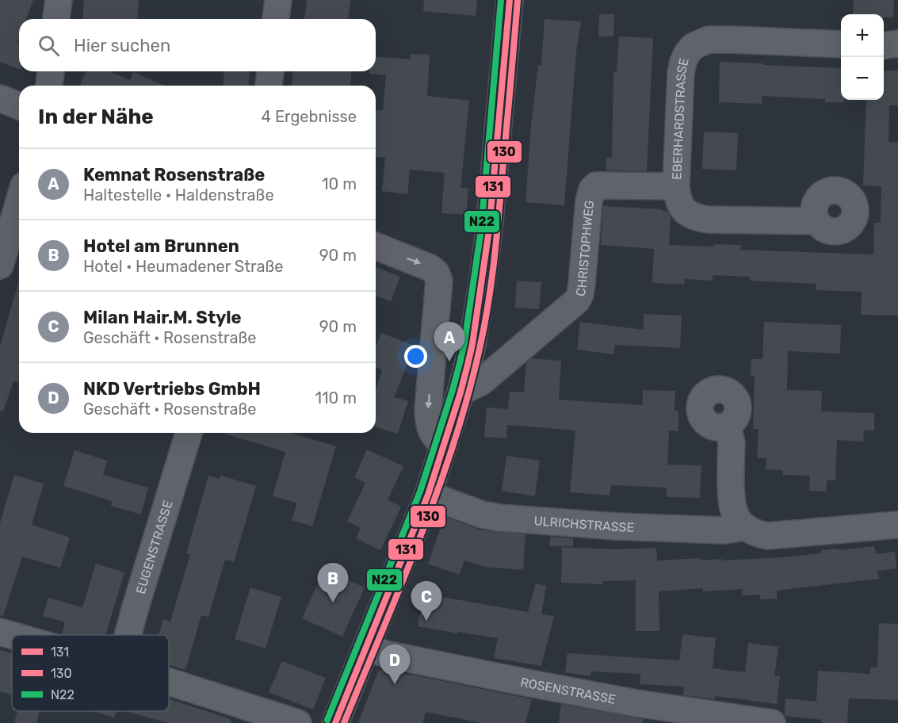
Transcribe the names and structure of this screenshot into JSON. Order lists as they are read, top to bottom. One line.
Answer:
{"streets":{"street":["EBERHARDSTRASSE","CHRISTOPHWEG","ULRICHSTRASSE","EUGENSTRASSE","ROSENSTRASSE"]},"crossings":[["EBERHARDSTRASSE","CHRISTOPHWEG"]],"lines":["transit line 131","transit line N22","transit line 130"],"legend":["131","130","N22"],"page":{"map_buttons":["+","−"],"search":"Hier suchen","heading":["In der Nähe","4 Ergebnisse"],"list":[{"mark":"A","name":"Kemnat Rosenstraße","note":"Haltestelle · Haldenstraße","value":"10 m"},{"mark":"B","name":"Hotel am Brunnen","note":"Hotel · Heumadener Straße","value":"90 m"},{"mark":"C","name":"Milan Hair.M. Style","note":"Geschäft · Rosenstraße","value":"90 m"},{"mark":"D","name":"NKD Vertriebs GmbH","note":"Geschäft · Rosenstraße","value":"110 m"}],"pins":["A","B","C","D"]}}
